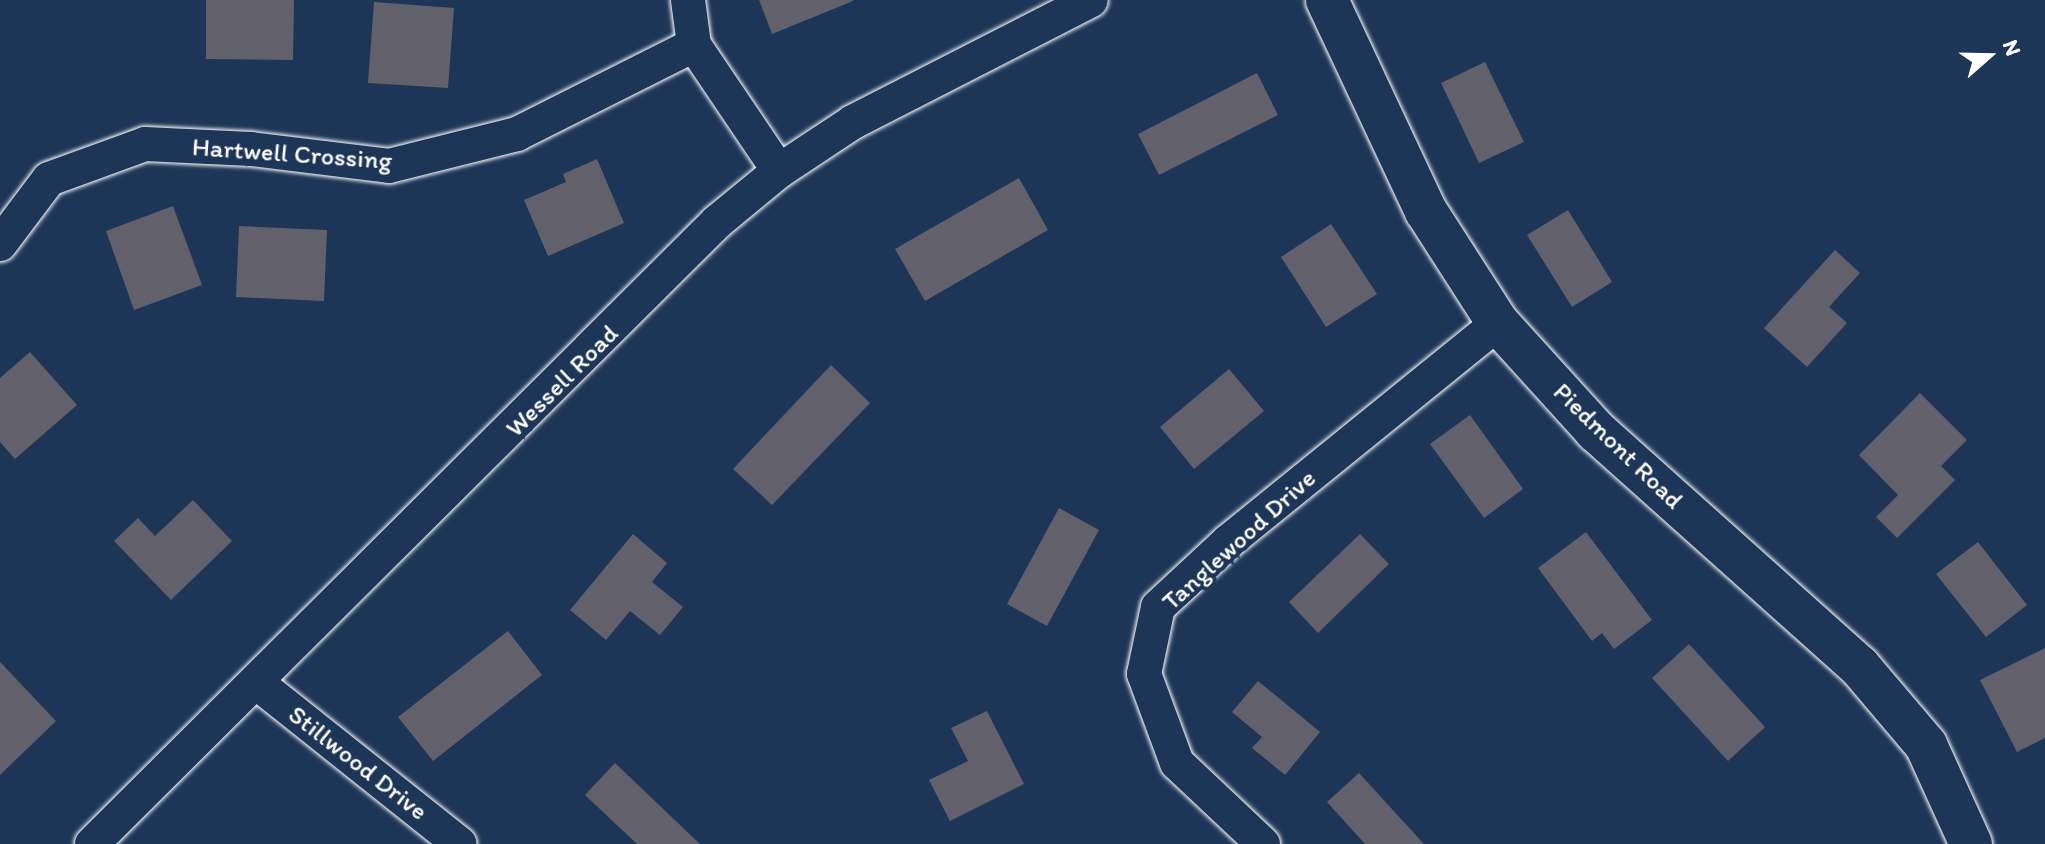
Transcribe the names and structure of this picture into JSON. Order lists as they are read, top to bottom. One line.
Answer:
{"streets":{"street":["Hartwell Crossing","Wessell Road","Piedmont Road","Tanglewood Drive","Stillwood Drive"]},"crossings":[["Wessell Road","Stillwood Drive"],["Piedmont Road","Tanglewood Drive"]],"north":"right"}
